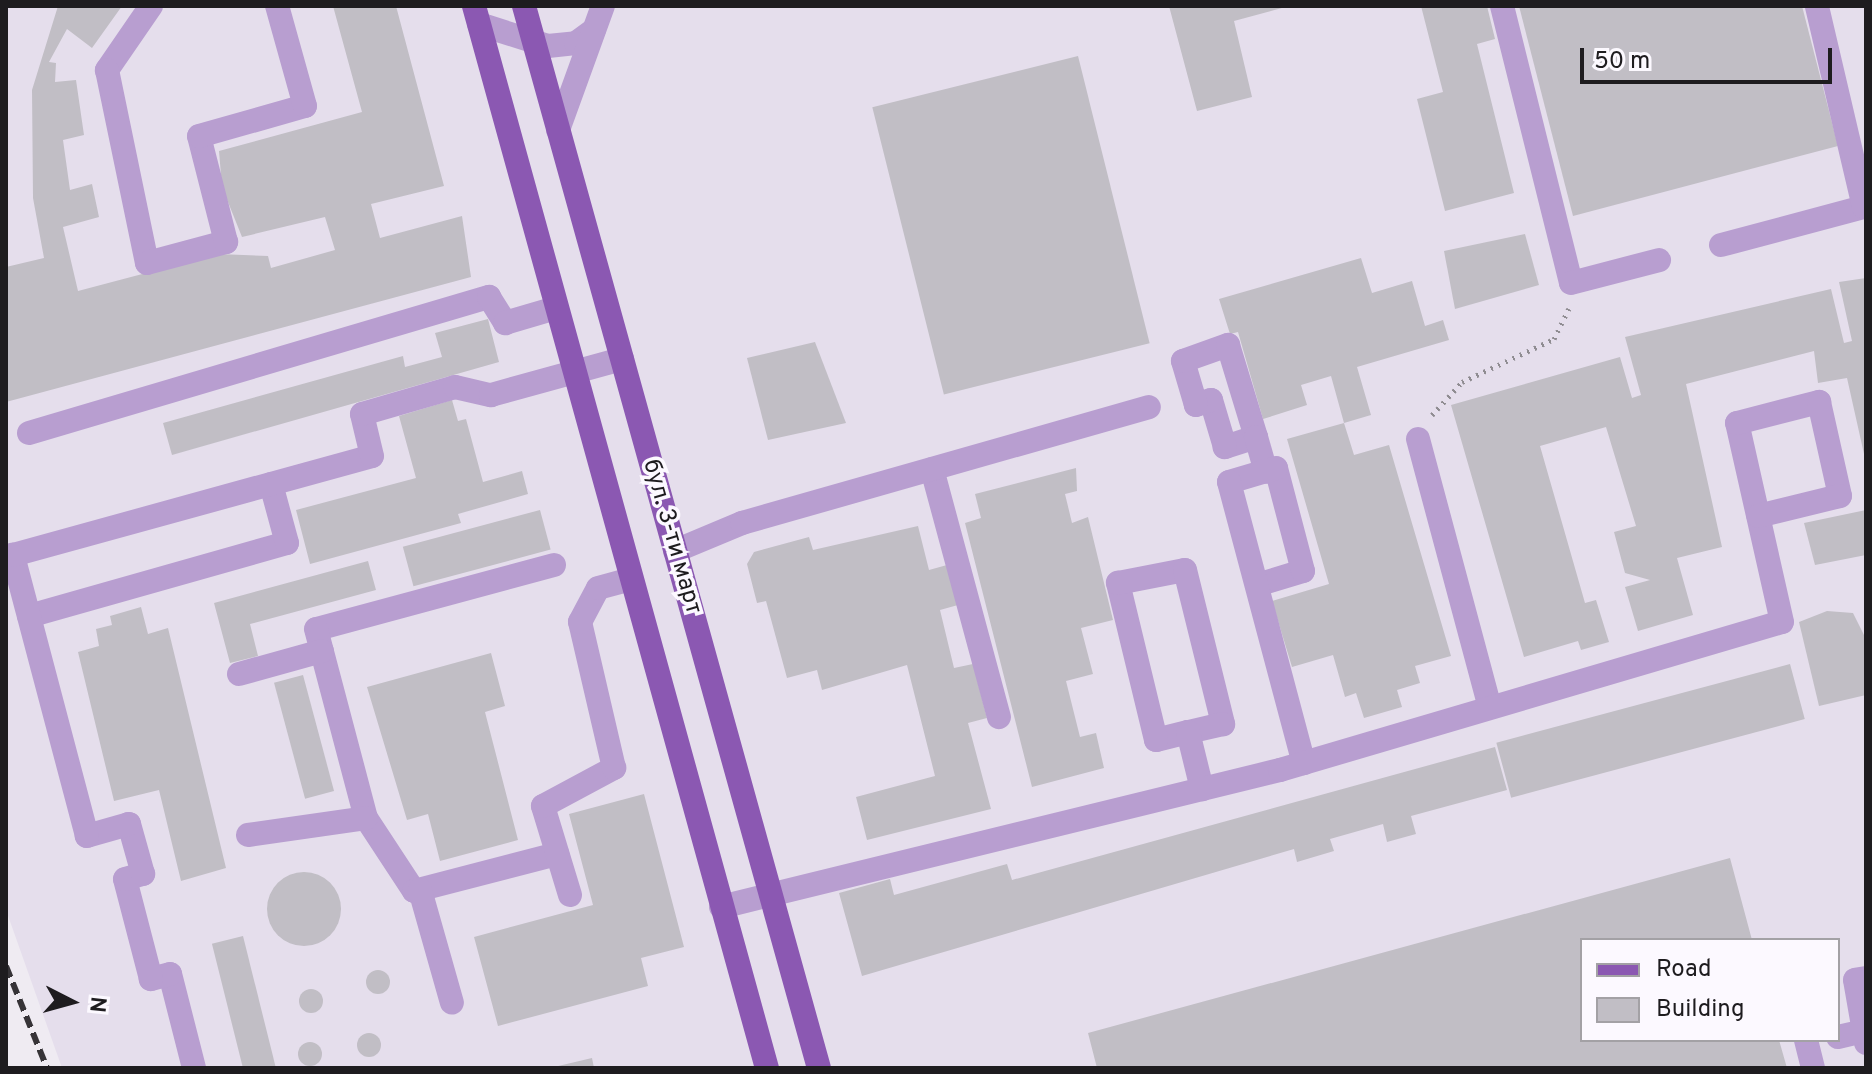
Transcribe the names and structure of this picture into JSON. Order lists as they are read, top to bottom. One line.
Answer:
{"streets":{"main road":["бул. 3-ти март"]},"legend":["Road","Building"],"scale_bar":"50 m","north":"right"}
